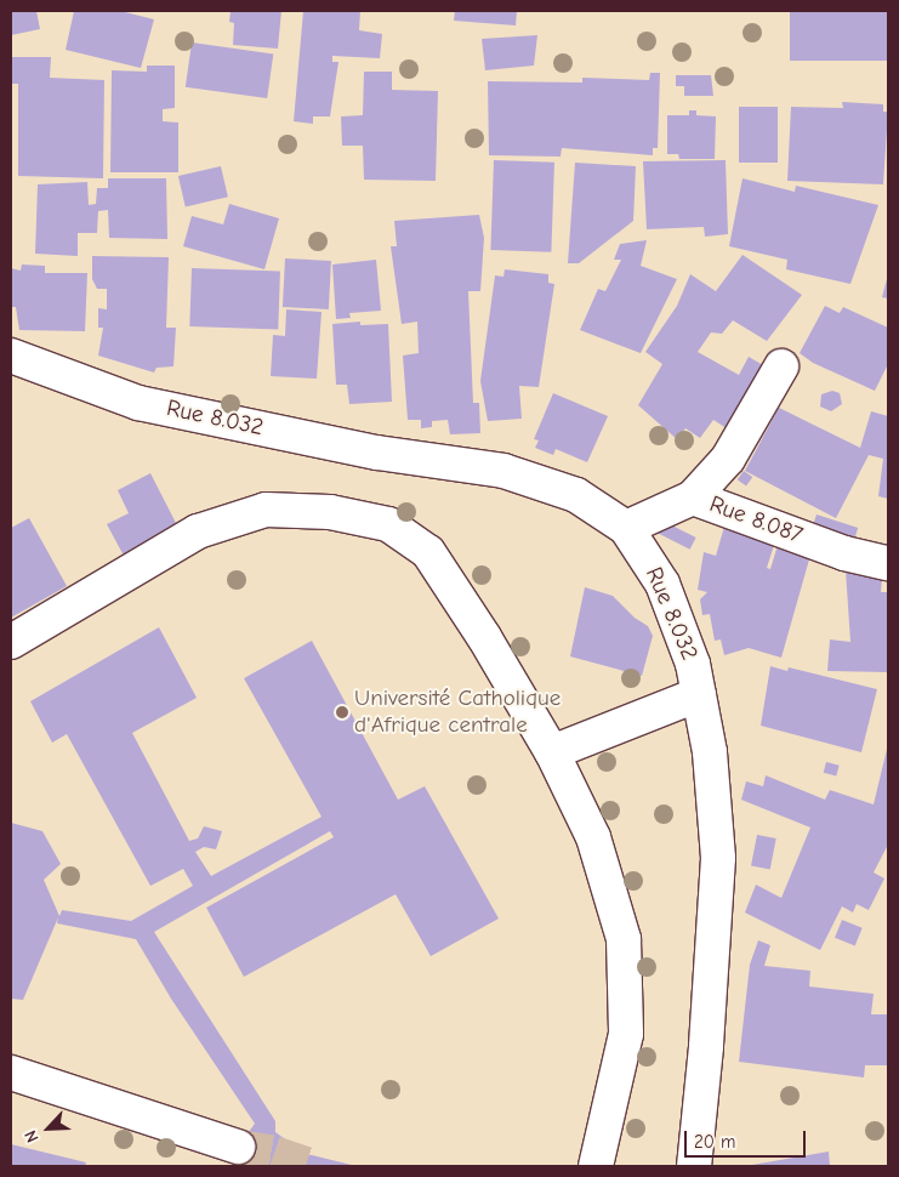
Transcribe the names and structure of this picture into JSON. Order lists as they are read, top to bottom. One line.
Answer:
{"streets":{"street":["Rue 8.032","Rue 8.087"]},"crossings":[["Rue 8.032","Rue 8.087"]],"places":["Université Catholique d'Afrique centrale"],"scale_bar":"20 m","north":"bottom left"}
